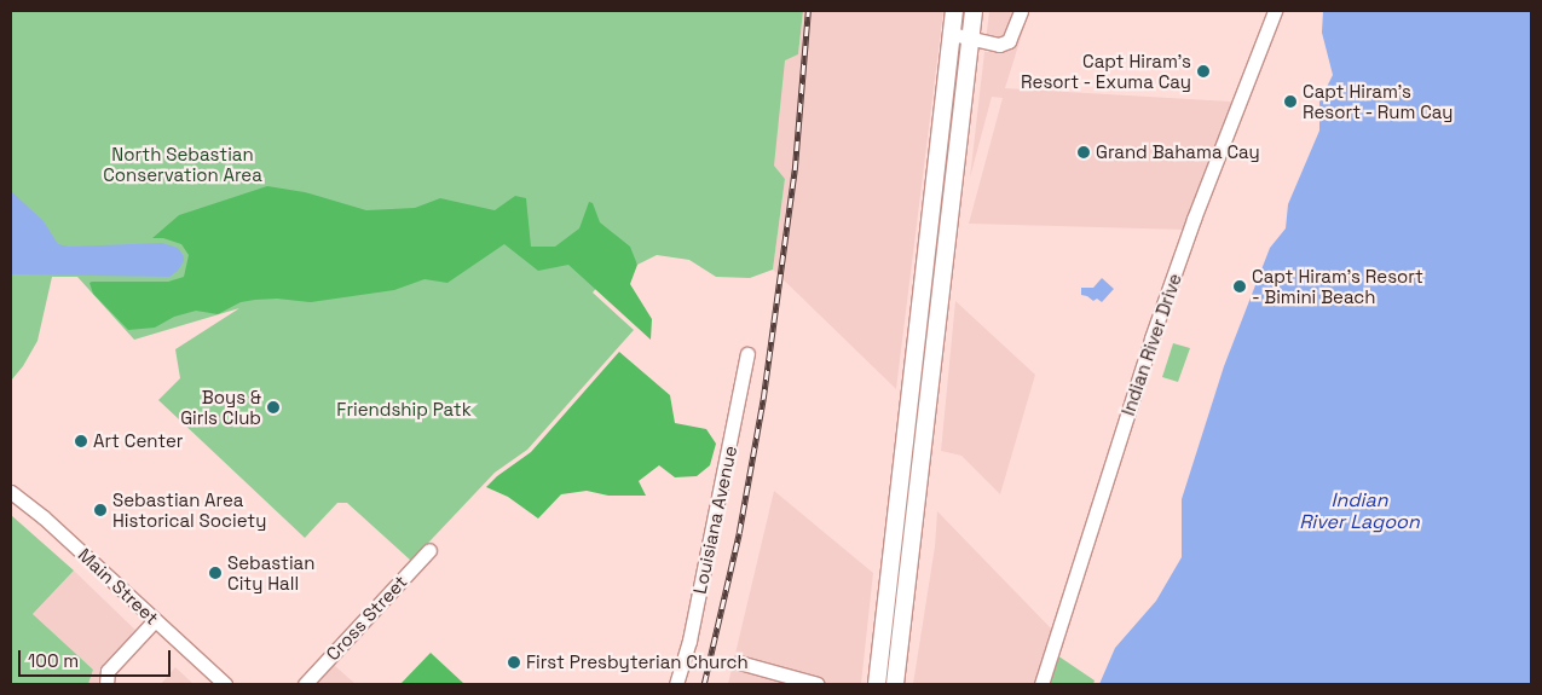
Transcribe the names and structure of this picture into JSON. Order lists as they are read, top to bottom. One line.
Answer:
{"streets":{"street":["Indian River Drive","Louisiana Avenue","Main Street","Cross Street"]},"water":["Indian River Lagoon"],"parks":["North Sebastian Conservation Area","Friendship Patk"],"places":["Capt Hiram's Resort - Exuma Cay","Capt Hiram's Resort - Rum Cay","Grand Bahama Cay","Capt Hiram's Resort - Bimini Beach","Boys & Girls Club","Art Center","Sebastian Area Historical Society","Sebastian City Hall","First Presbyterian Church"],"scale_bar":"100 m"}
